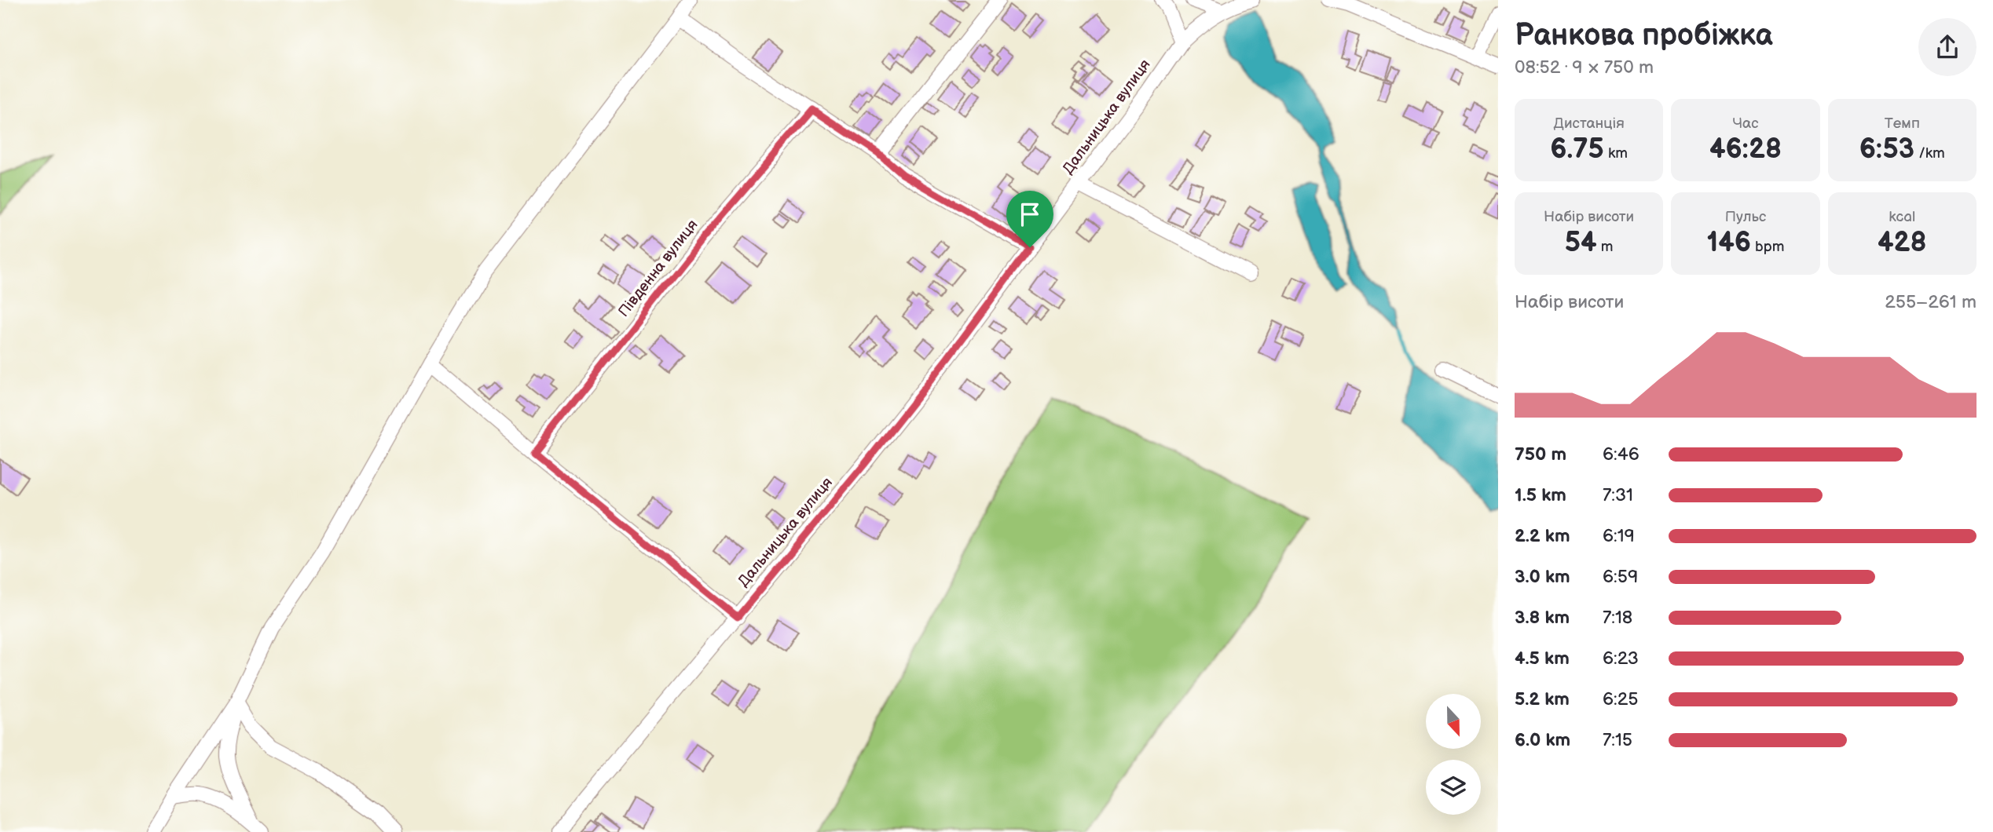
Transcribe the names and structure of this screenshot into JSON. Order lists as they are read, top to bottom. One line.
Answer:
{"streets":{"street":["Дальницька вулиця","Південна вулиця"]},"north":"bottom","page":{"heading":["Ранкова пробіжка","08:52 · 9 × 750 m"],"stats":[["Дистанція","6.75 km"],["Час","46:28"],["Темп","6:53 /km"],["Набір висоти","54 m"],["Пульс","146 bpm"],["kcal","428"]],"chart":["Набір висоти","255–261 m"],"list":[{"name":"750 m","note":"6:46"},{"name":"1.5 km","note":"7:31"},{"name":"2.2 km","note":"6:19"},{"name":"3.0 km","note":"6:59"},{"name":"3.8 km","note":"7:18"},{"name":"4.5 km","note":"6:23"},{"name":"5.2 km","note":"6:25"},{"name":"6.0 km","note":"7:15"}]}}
